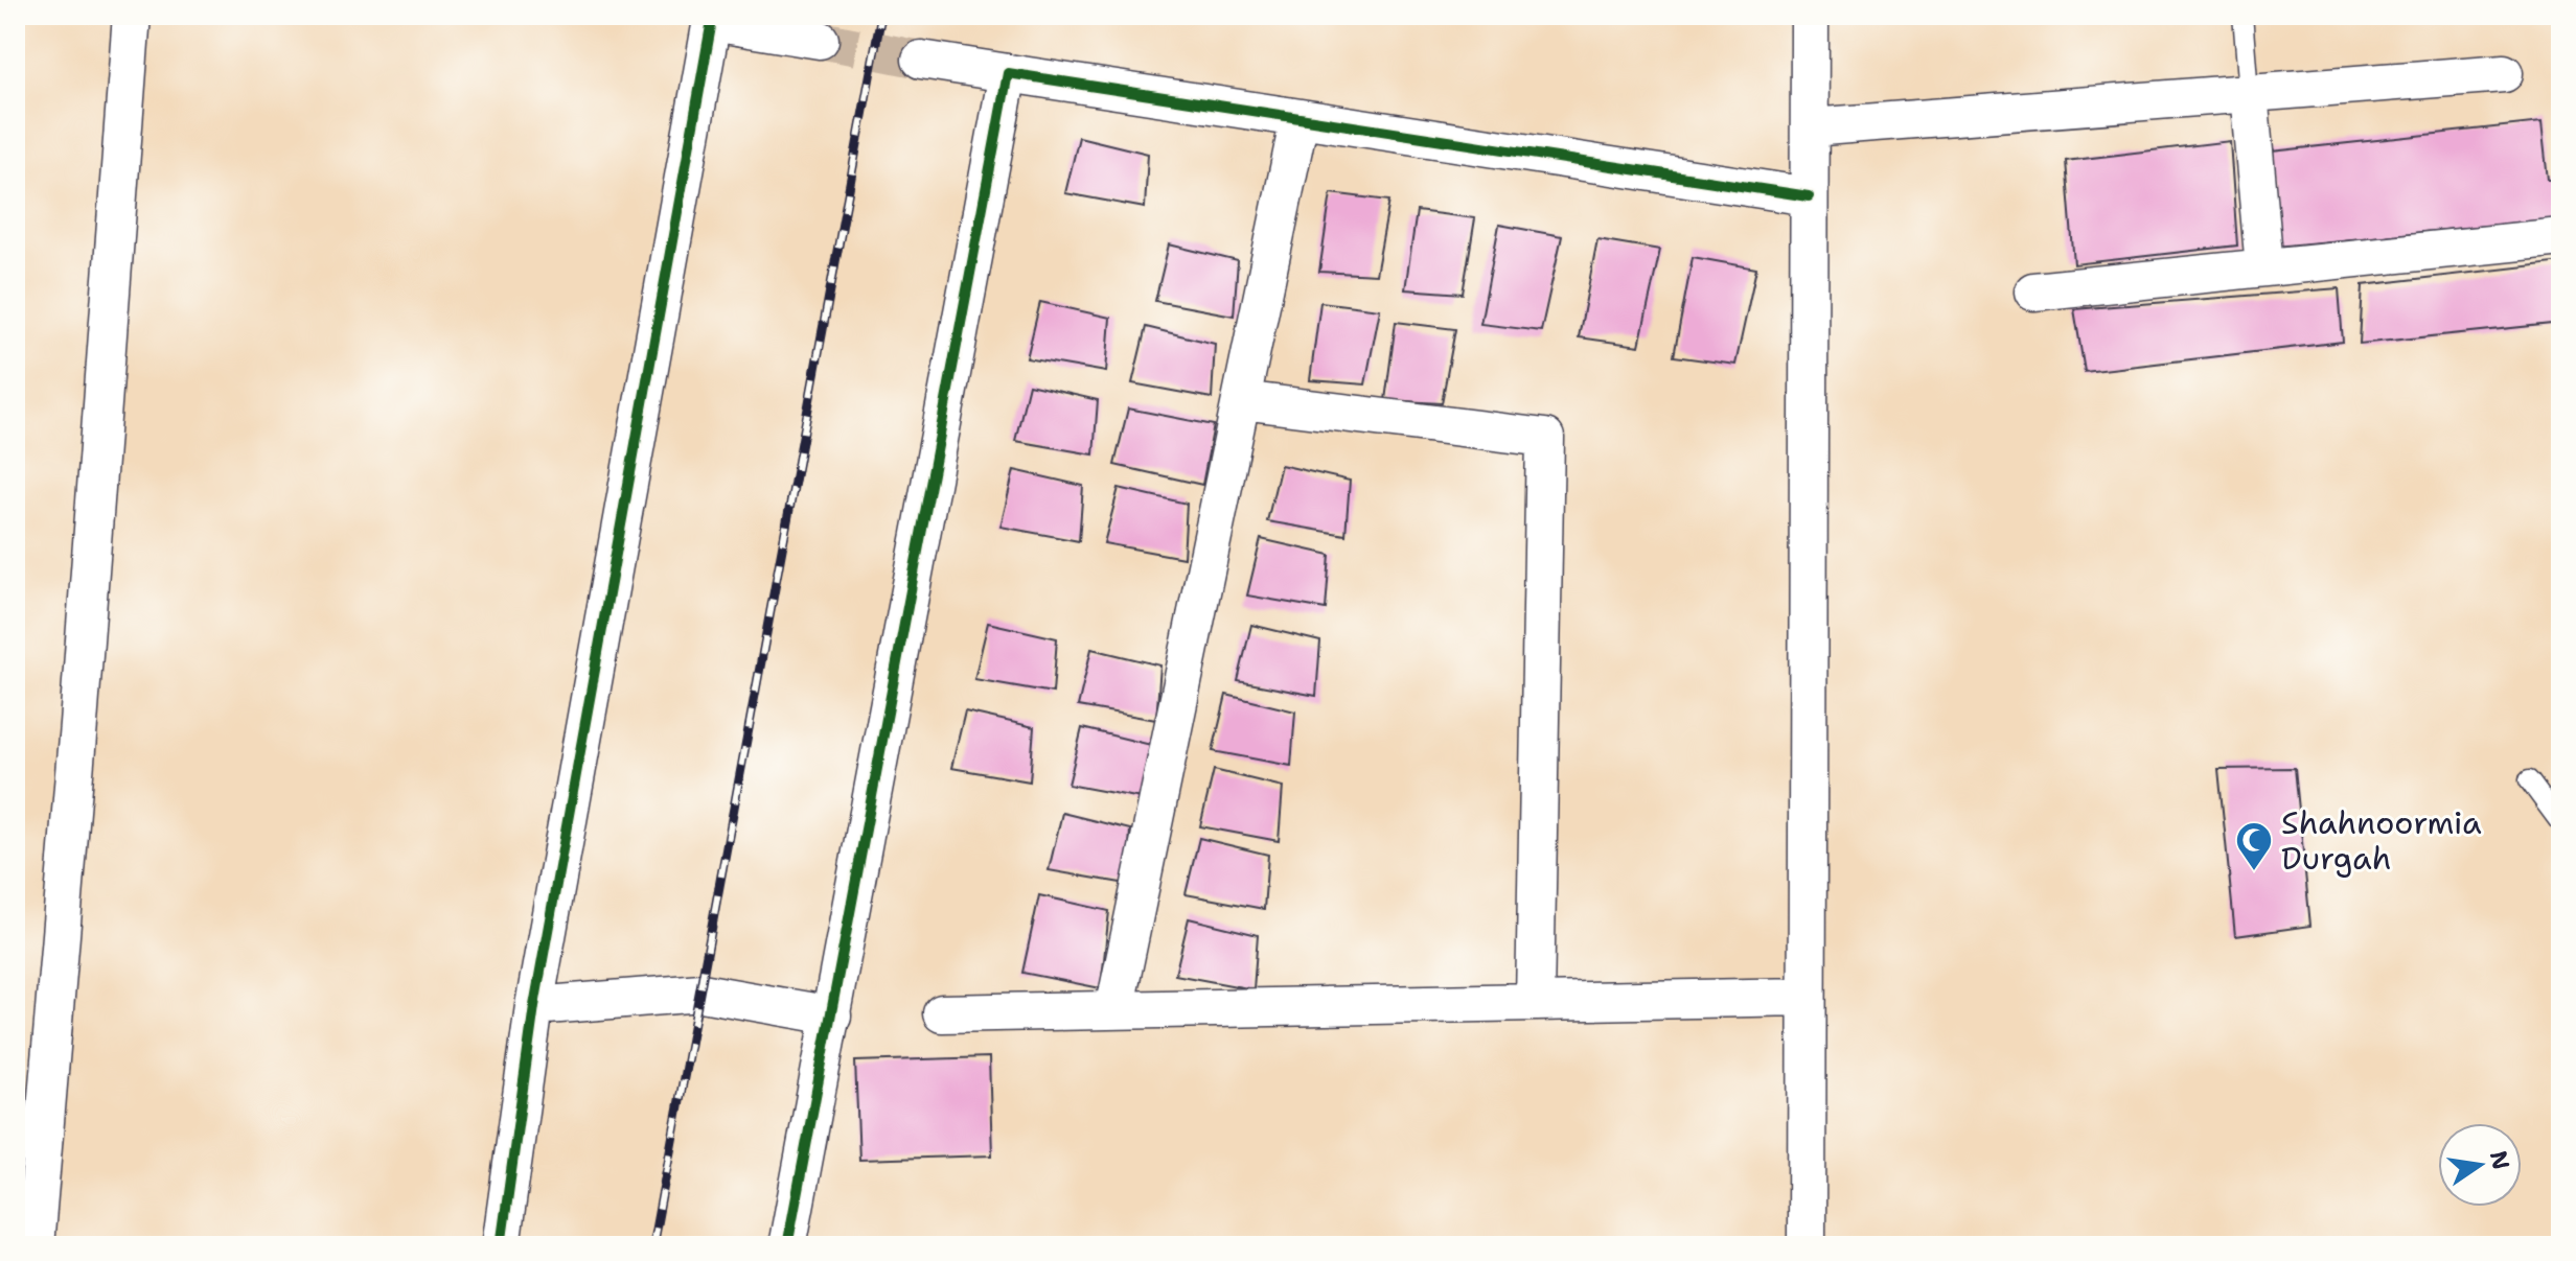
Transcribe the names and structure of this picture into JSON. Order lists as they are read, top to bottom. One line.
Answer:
{"places":{"mosque":["Shahnoormia Durgah"]},"north":"right"}
